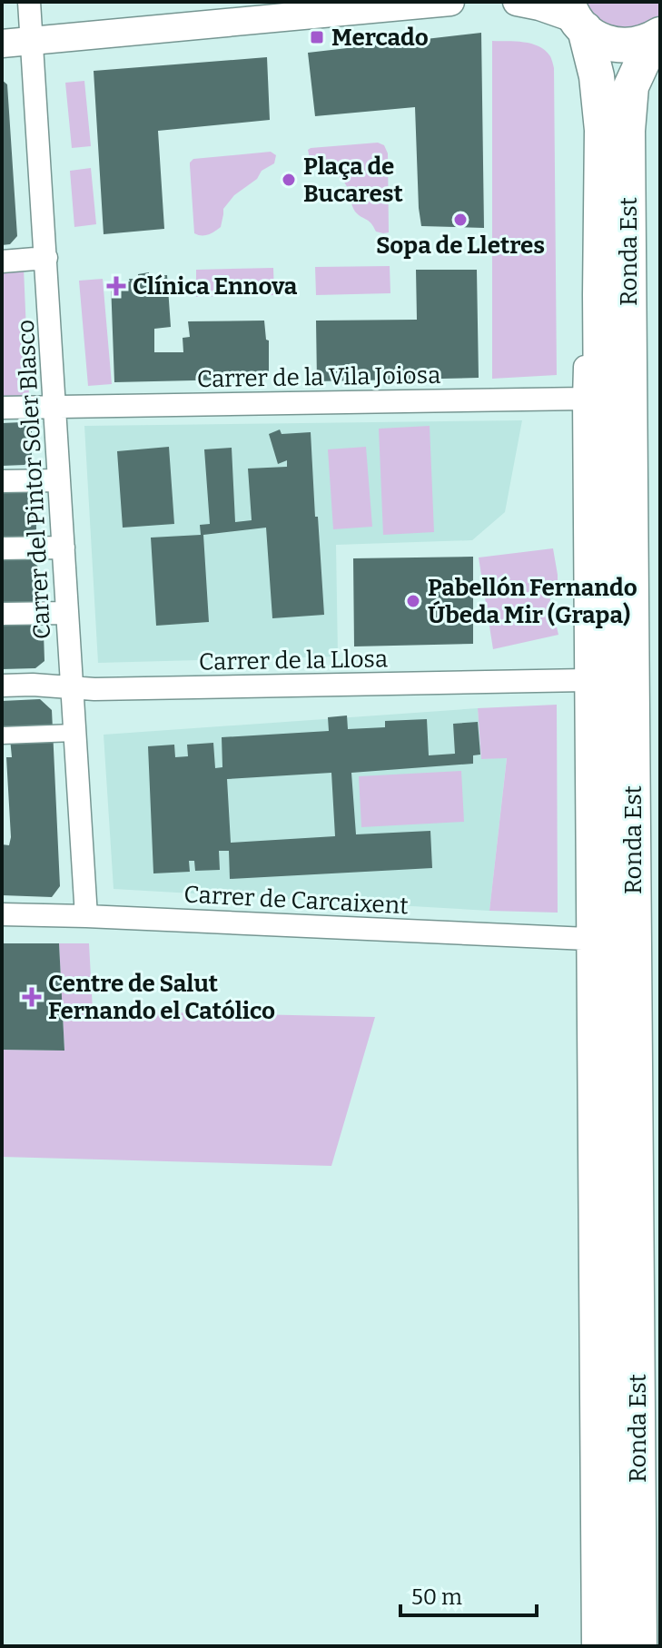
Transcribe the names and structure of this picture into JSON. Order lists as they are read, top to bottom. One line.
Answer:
{"streets":{"main road":["Ronda Est"],"street":["Carrer de la Vila Joiosa","Carrer del Pintor Soler Blasco","Carrer de la Llosa","Carrer de Carcaixent"]},"crossings":[["Ronda Est","Carrer de la Vila Joiosa"],["Ronda Est","Carrer de la Llosa"],["Ronda Est","Carrer de Carcaixent"],["Carrer de la Vila Joiosa","Carrer del Pintor Soler Blasco"],["Carrer del Pintor Soler Blasco","Carrer de la Llosa"],["Carrer del Pintor Soler Blasco","Carrer de Carcaixent"]],"places":{"transit":["Mercado"],"other":["Plaça de Bucarest","Sopa de Lletres","Pabellón Fernando Úbeda Mir (Grapa)"],"health":["Clínica Ennova","Centre de Salut Fernando el Católico"]},"scale_bar":"50 m"}
